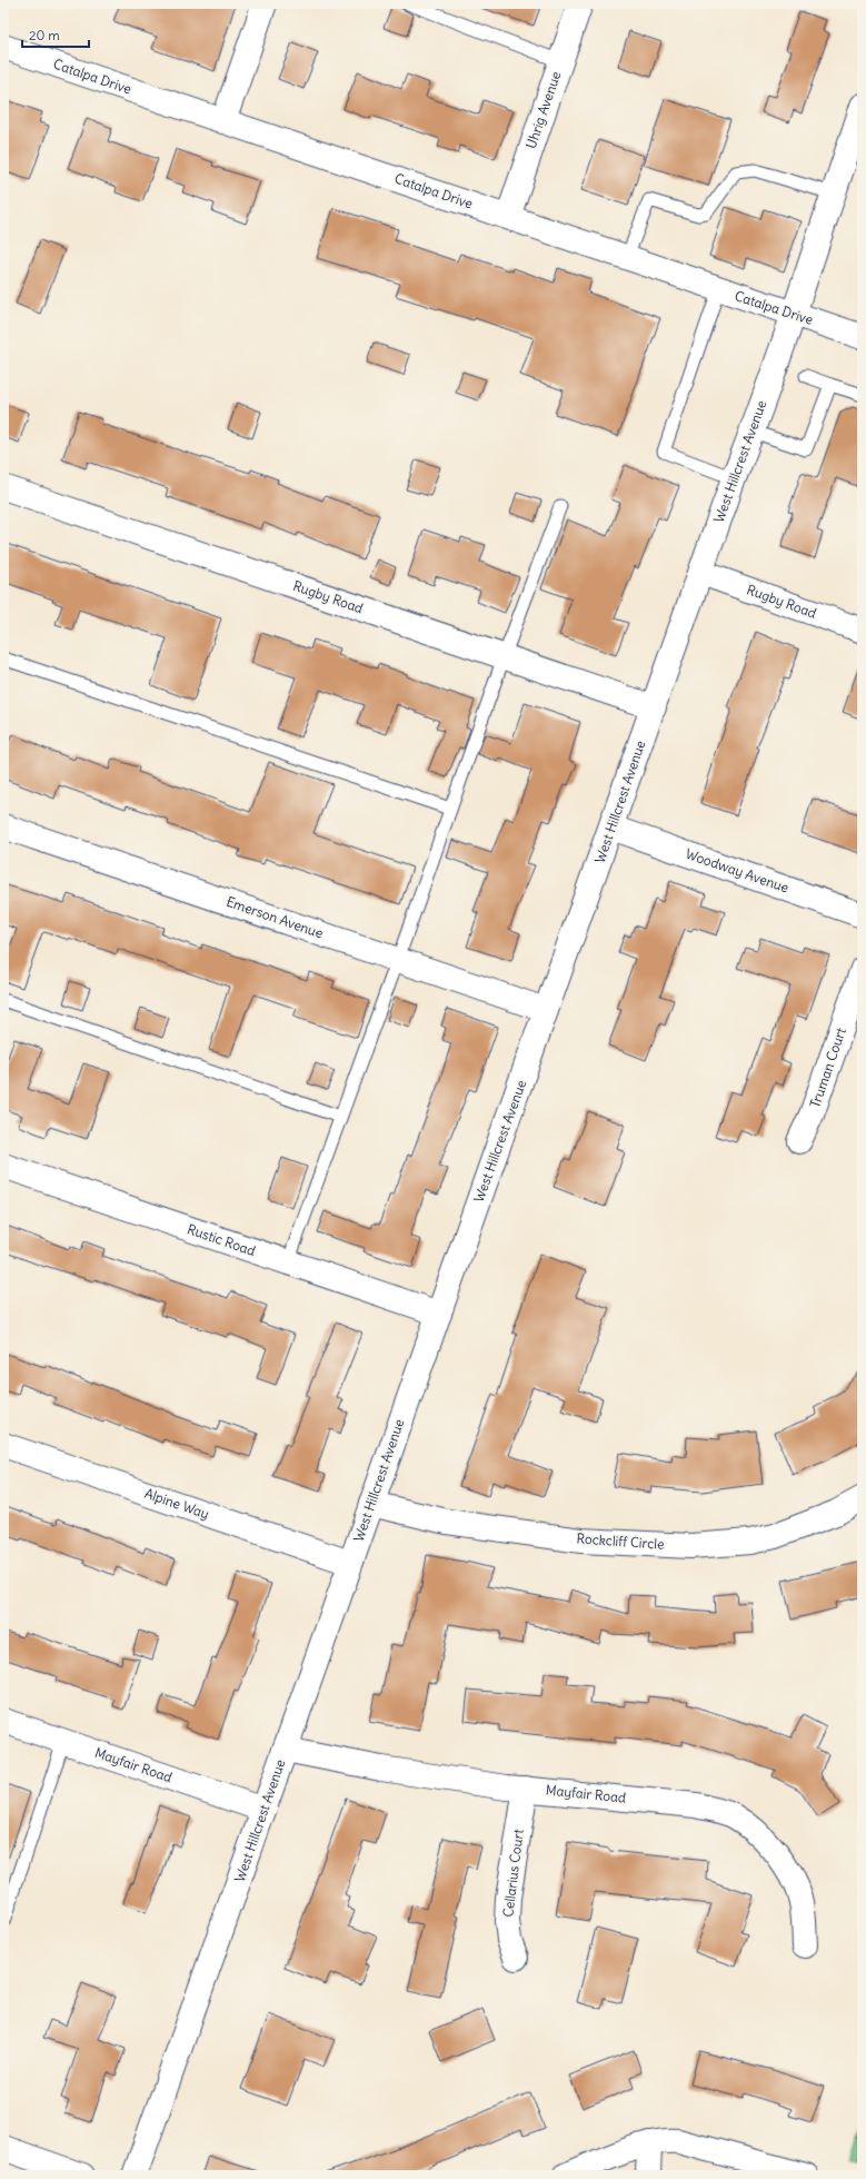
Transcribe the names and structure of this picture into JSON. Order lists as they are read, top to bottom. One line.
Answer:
{"streets":{"street":["Catalpa Drive","Uhrig Avenue","West Hillcrest Avenue","Rugby Road","Woodway Avenue","Emerson Avenue","Truman Court","Rustic Road","Alpine Way","Rockcliff Circle","Mayfair Road","Cellarius Court"]},"crossings":[["Catalpa Drive","Uhrig Avenue"],["Catalpa Drive","West Hillcrest Avenue"],["West Hillcrest Avenue","Rugby Road"],["West Hillcrest Avenue","Woodway Avenue"],["West Hillcrest Avenue","Emerson Avenue"],["West Hillcrest Avenue","Rustic Road"],["West Hillcrest Avenue","Alpine Way"],["West Hillcrest Avenue","Rockcliff Circle"],["West Hillcrest Avenue","Mayfair Road"],["Mayfair Road","Cellarius Court"]],"scale_bar":"20 m"}
